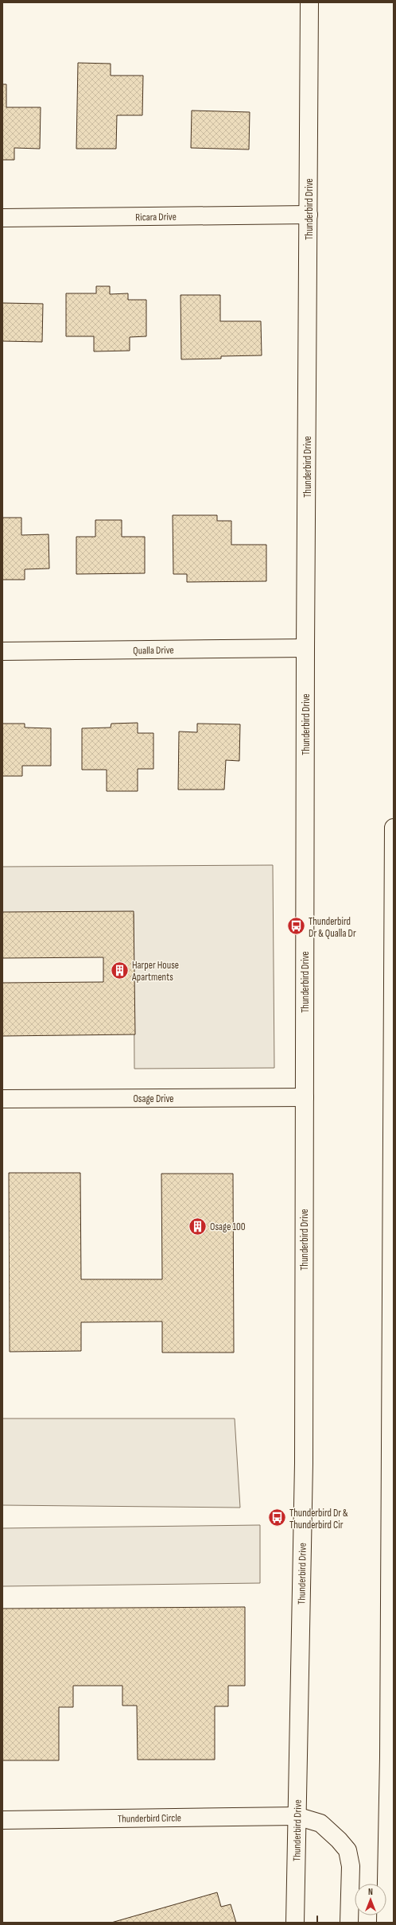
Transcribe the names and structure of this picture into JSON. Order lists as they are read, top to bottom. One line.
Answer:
{"streets":{"main road":["Thunderbird Drive","Ricara Drive","Qualla Drive","Osage Drive","Thunderbird Circle"]},"crossings":[["Thunderbird Drive","Ricara Drive"],["Thunderbird Drive","Qualla Drive"],["Thunderbird Drive","Osage Drive"],["Thunderbird Drive","Thunderbird Circle"]],"places":{"bus stop":["Thunderbird Dr & Qualla Dr","Thunderbird Dr & Thunderbird Cir"],"building":["Harper House Apartments","Osage 100"]},"north":"top"}
